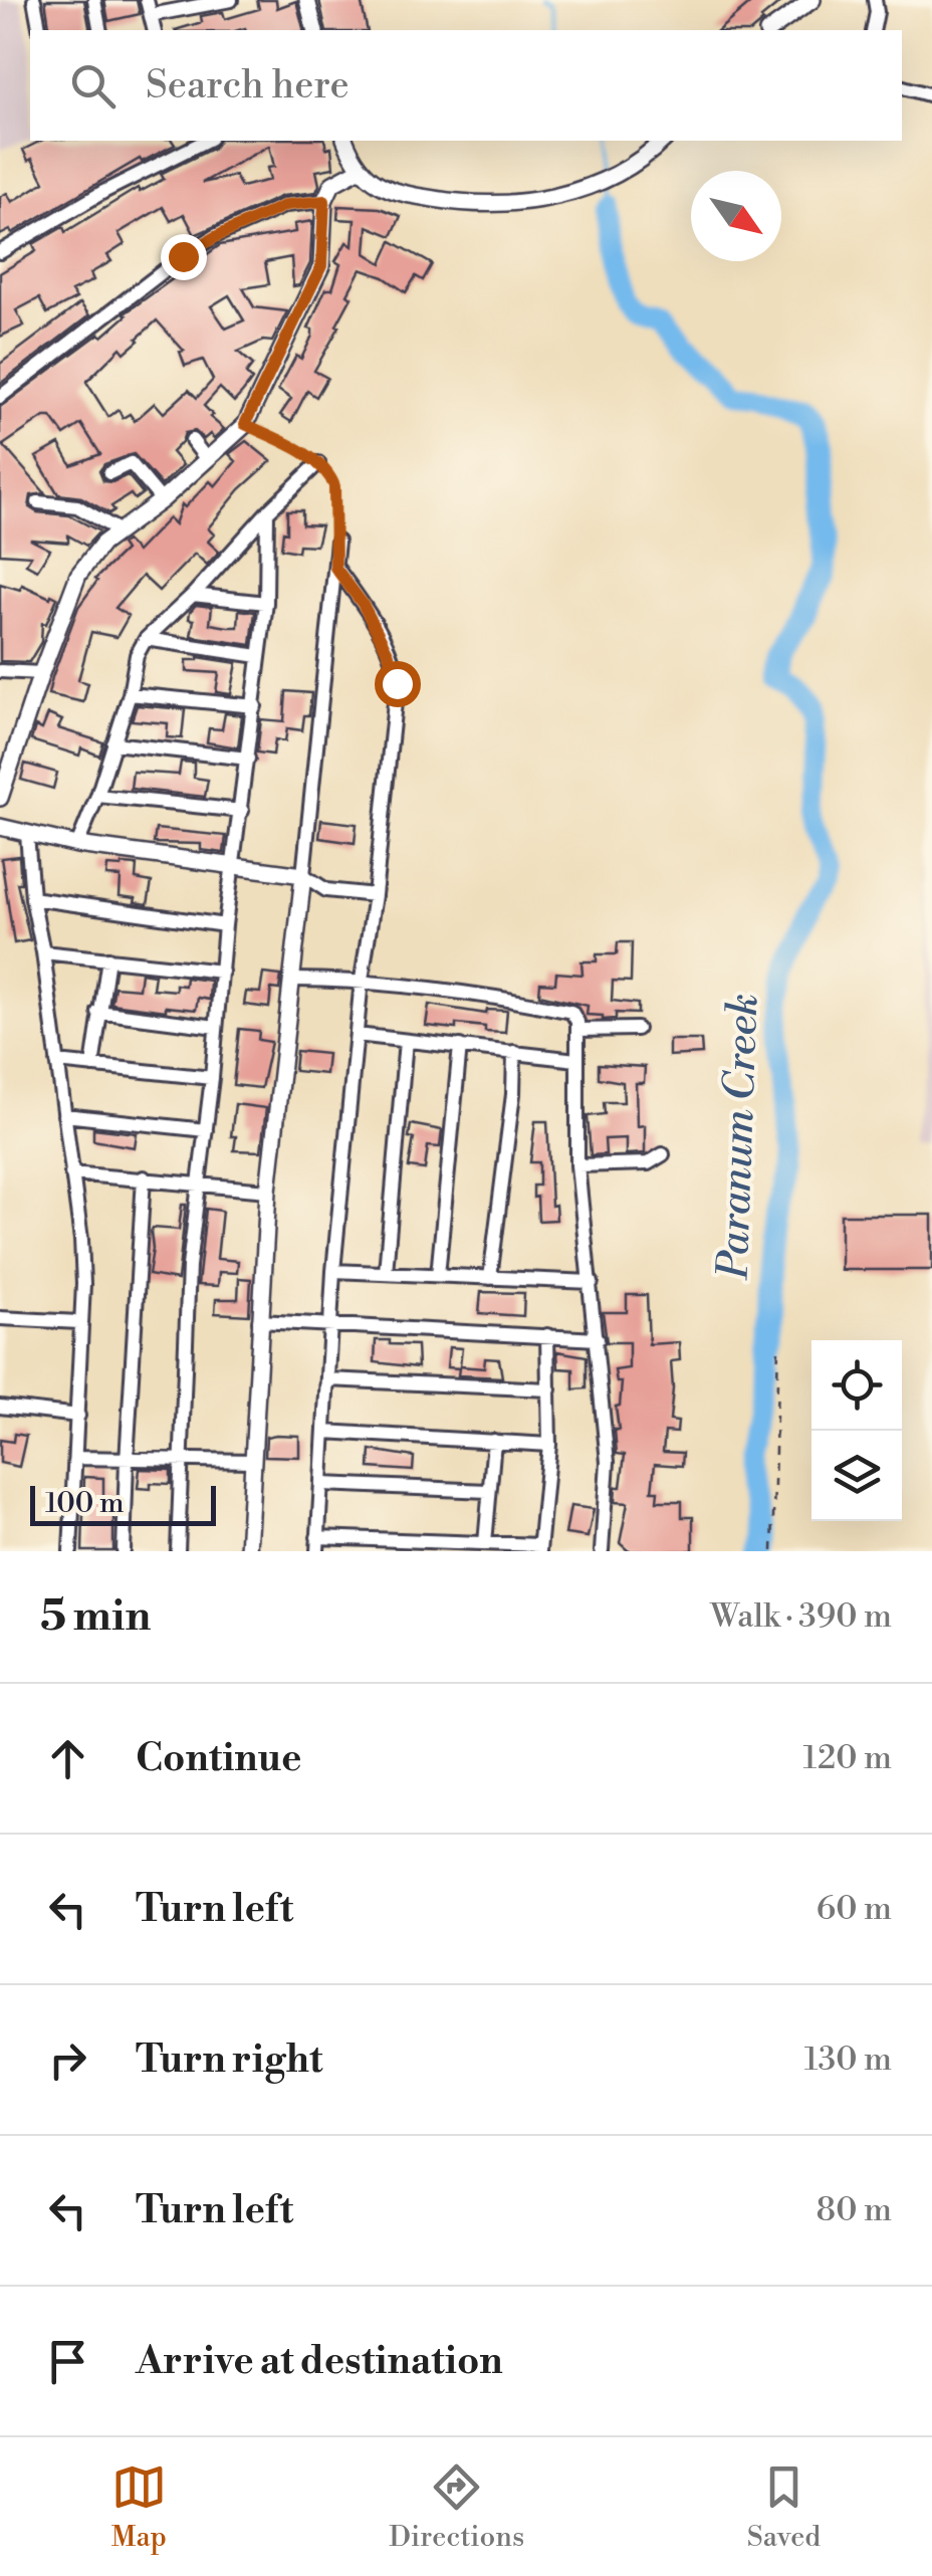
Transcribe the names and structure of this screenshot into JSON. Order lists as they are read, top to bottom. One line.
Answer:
{"water":["Paranum Creek"],"scale_bar":"100 m","north":"bottom right","page":{"search":"Search here","scale":"100 m","heading":["5 min","Walk · 390 m"],"list":[["Continue","120 m"],["Turn left","60 m"],["Turn right","130 m"],["Turn left","80 m"],"Arrive at destination"],"nav":["Map","Directions","Saved"]}}
